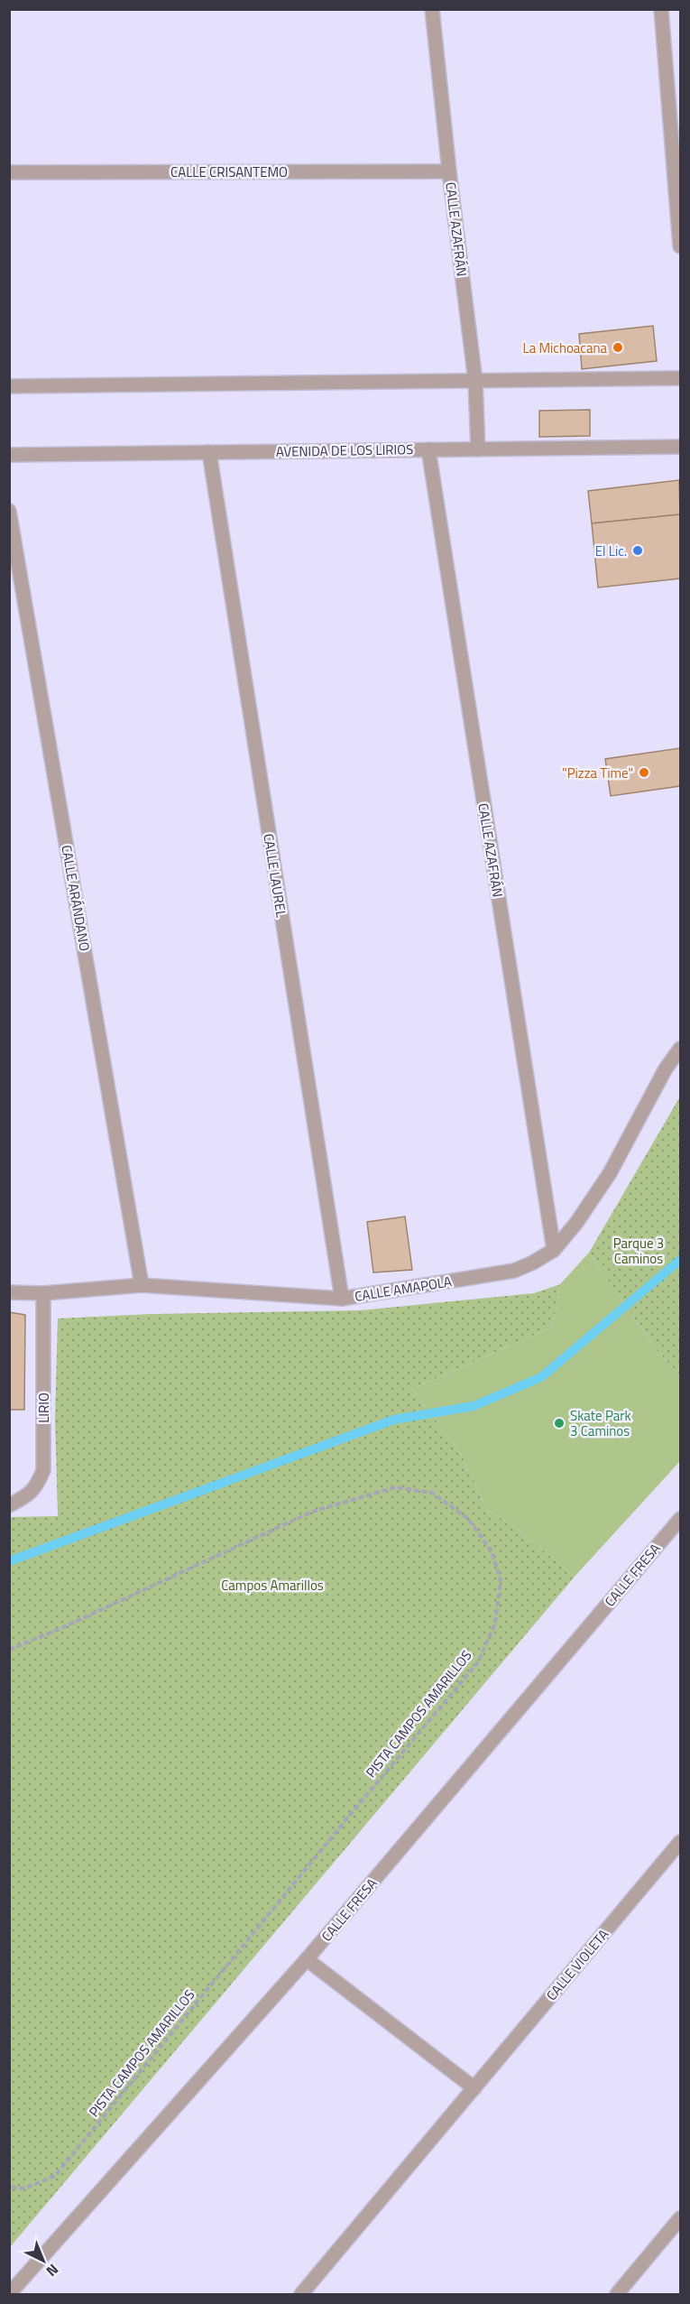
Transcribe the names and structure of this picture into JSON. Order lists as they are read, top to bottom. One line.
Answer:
{"streets":{"street":["CALLE CRISANTEMO","CALLE AZAFRÁN","AVENIDA DE LOS LIRIOS","CALLE LAUREL","CALLE ARÁNDANO","CALLE AMAPOLA","LIRIO","CALLE FRESA","CALLE VIOLETA"],"path":["PISTA CAMPOS AMARILLOS"]},"crossings":[["CALLE CRISANTEMO","CALLE AZAFRÁN"],["CALLE AZAFRÁN","AVENIDA DE LOS LIRIOS"],["CALLE AZAFRÁN","CALLE AMAPOLA"],["AVENIDA DE LOS LIRIOS","CALLE LAUREL"],["CALLE LAUREL","CALLE AMAPOLA"],["CALLE ARÁNDANO","CALLE AMAPOLA"],["CALLE AMAPOLA","LIRIO"]],"parks":["Parque 3 Caminos","Campos Amarillos"],"places":["La Michoacana","El Lic.","\"Pizza Time\"","Skate Park 3 Caminos"],"north":"bottom right"}
